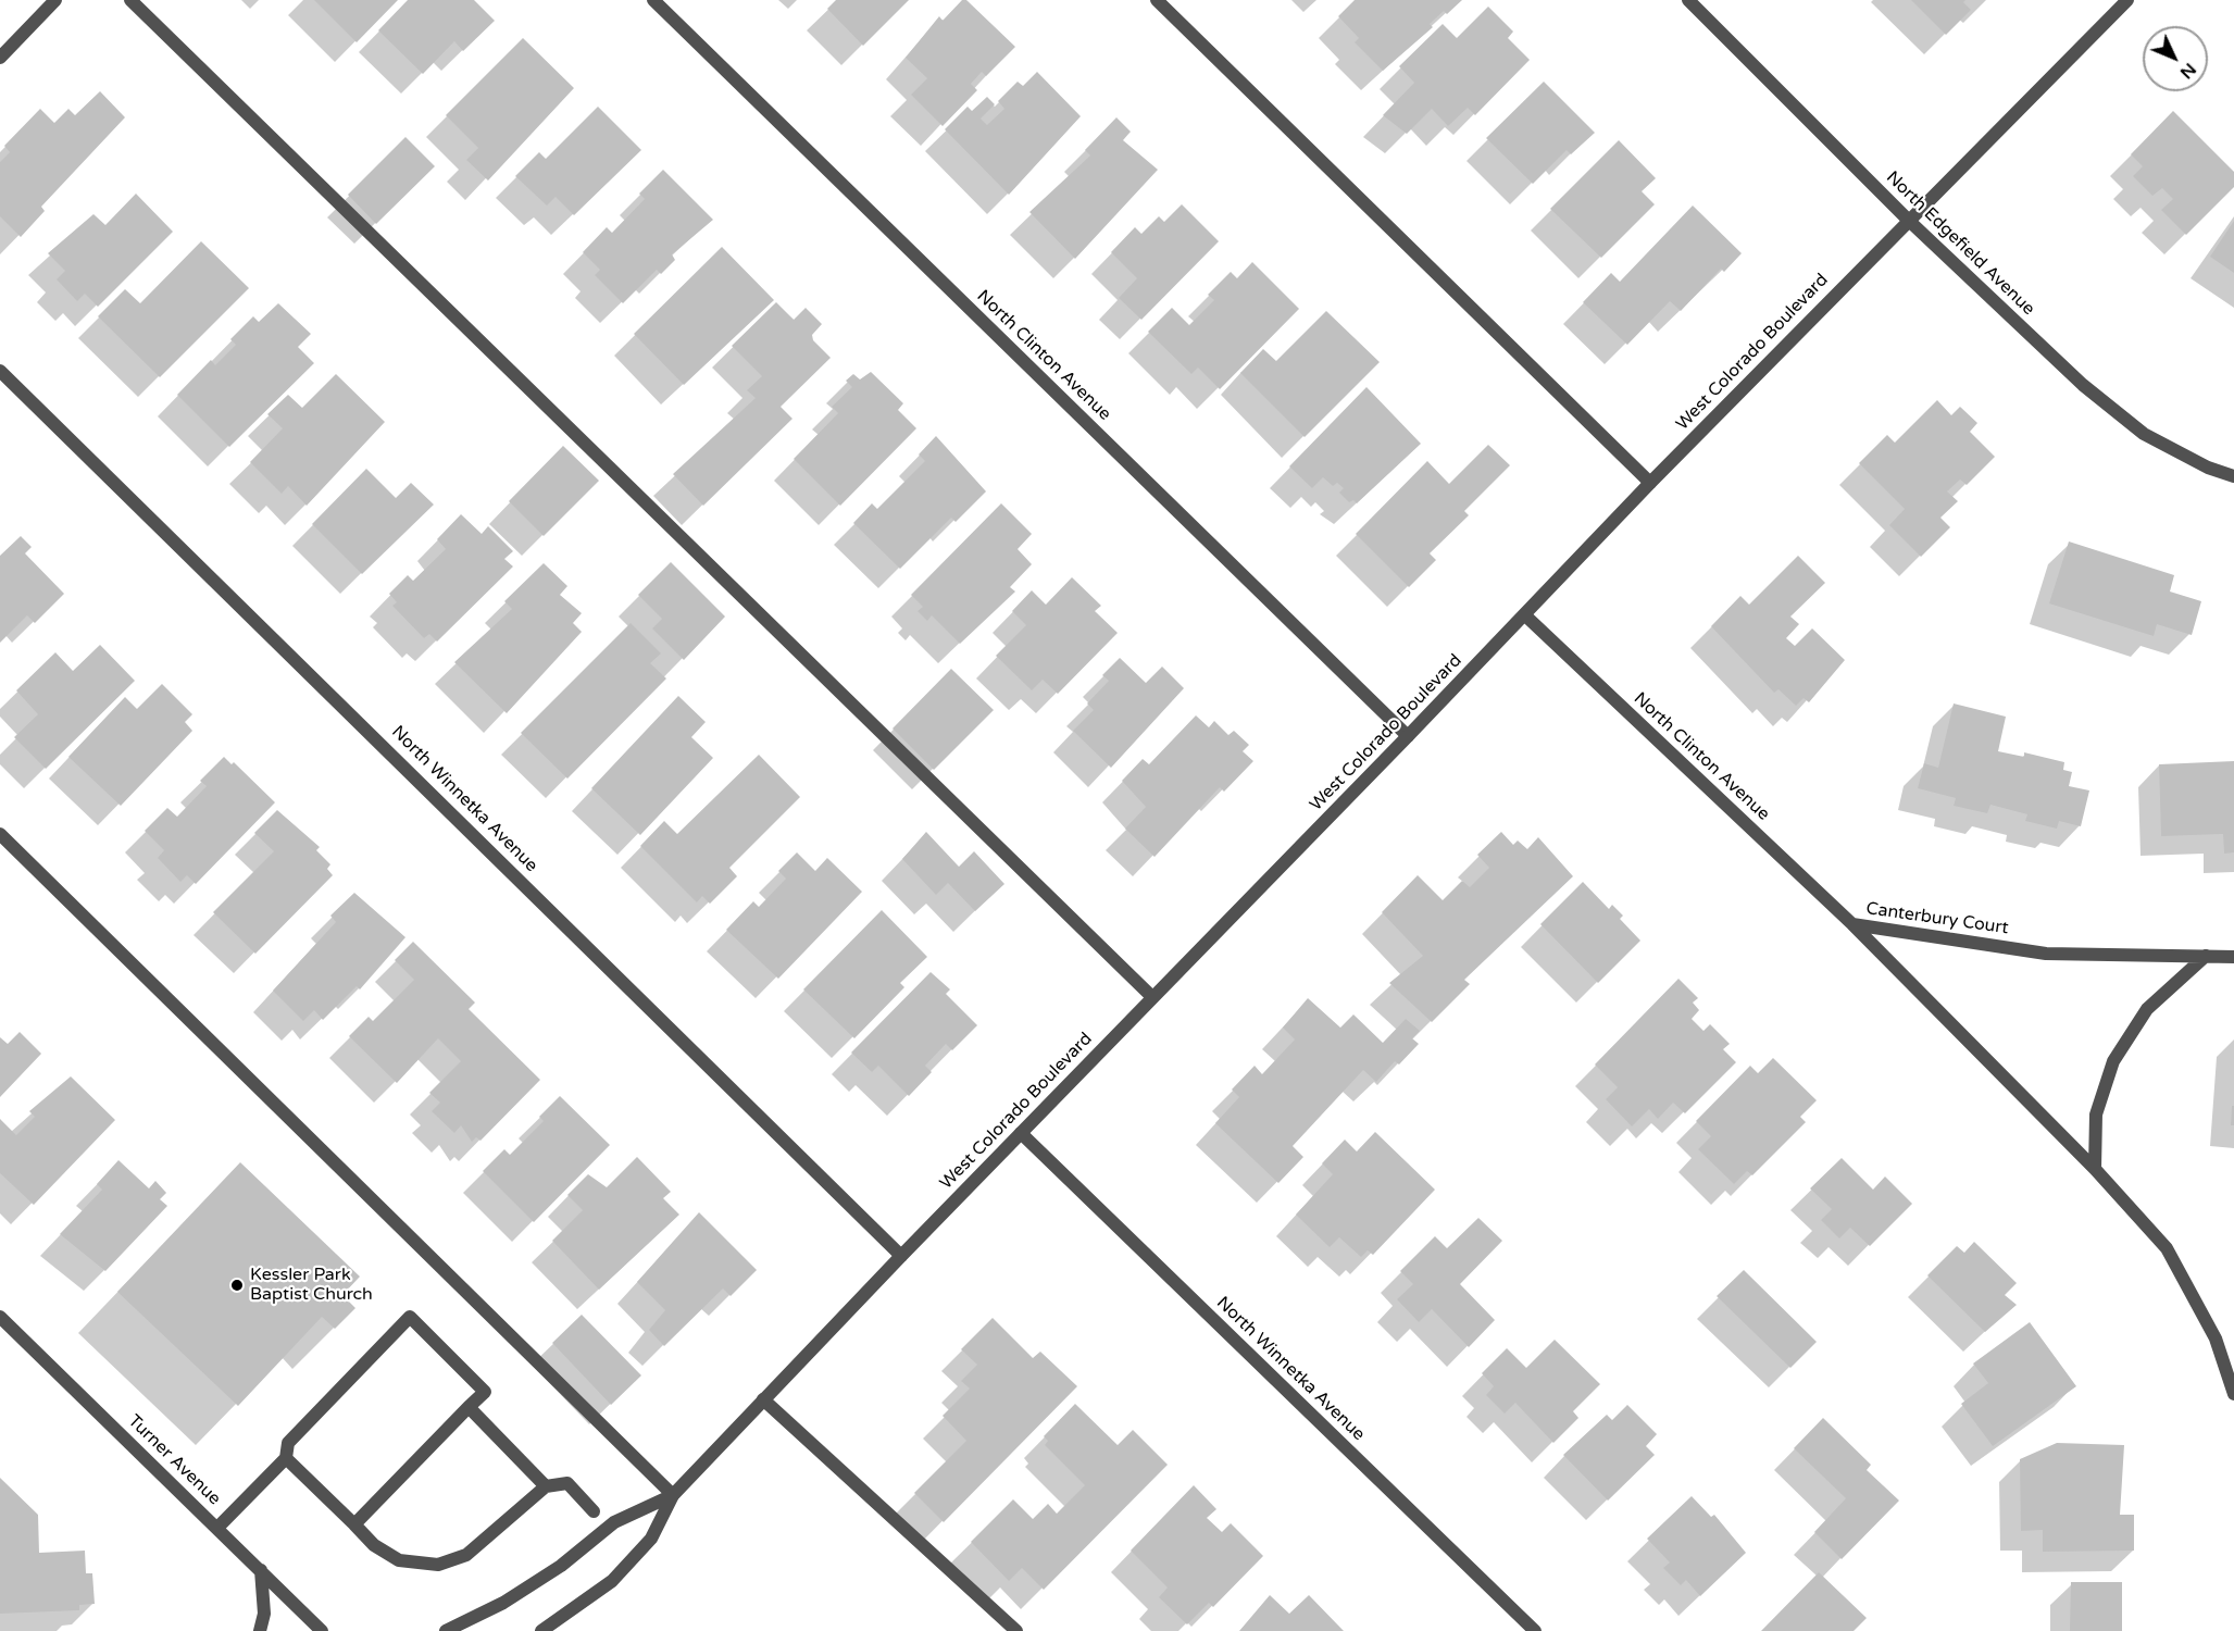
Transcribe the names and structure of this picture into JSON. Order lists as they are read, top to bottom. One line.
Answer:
{"streets":{"street":["North Edgefield Avenue","West Colorado Boulevard","North Clinton Avenue","North Winnetka Avenue","Canterbury Court","Turner Avenue"]},"crossings":[["North Edgefield Avenue","West Colorado Boulevard"],["West Colorado Boulevard","North Clinton Avenue"],["West Colorado Boulevard","North Winnetka Avenue"],["North Clinton Avenue","Canterbury Court"]],"places":["Kessler Park Baptist Church"],"north":"bottom right"}
